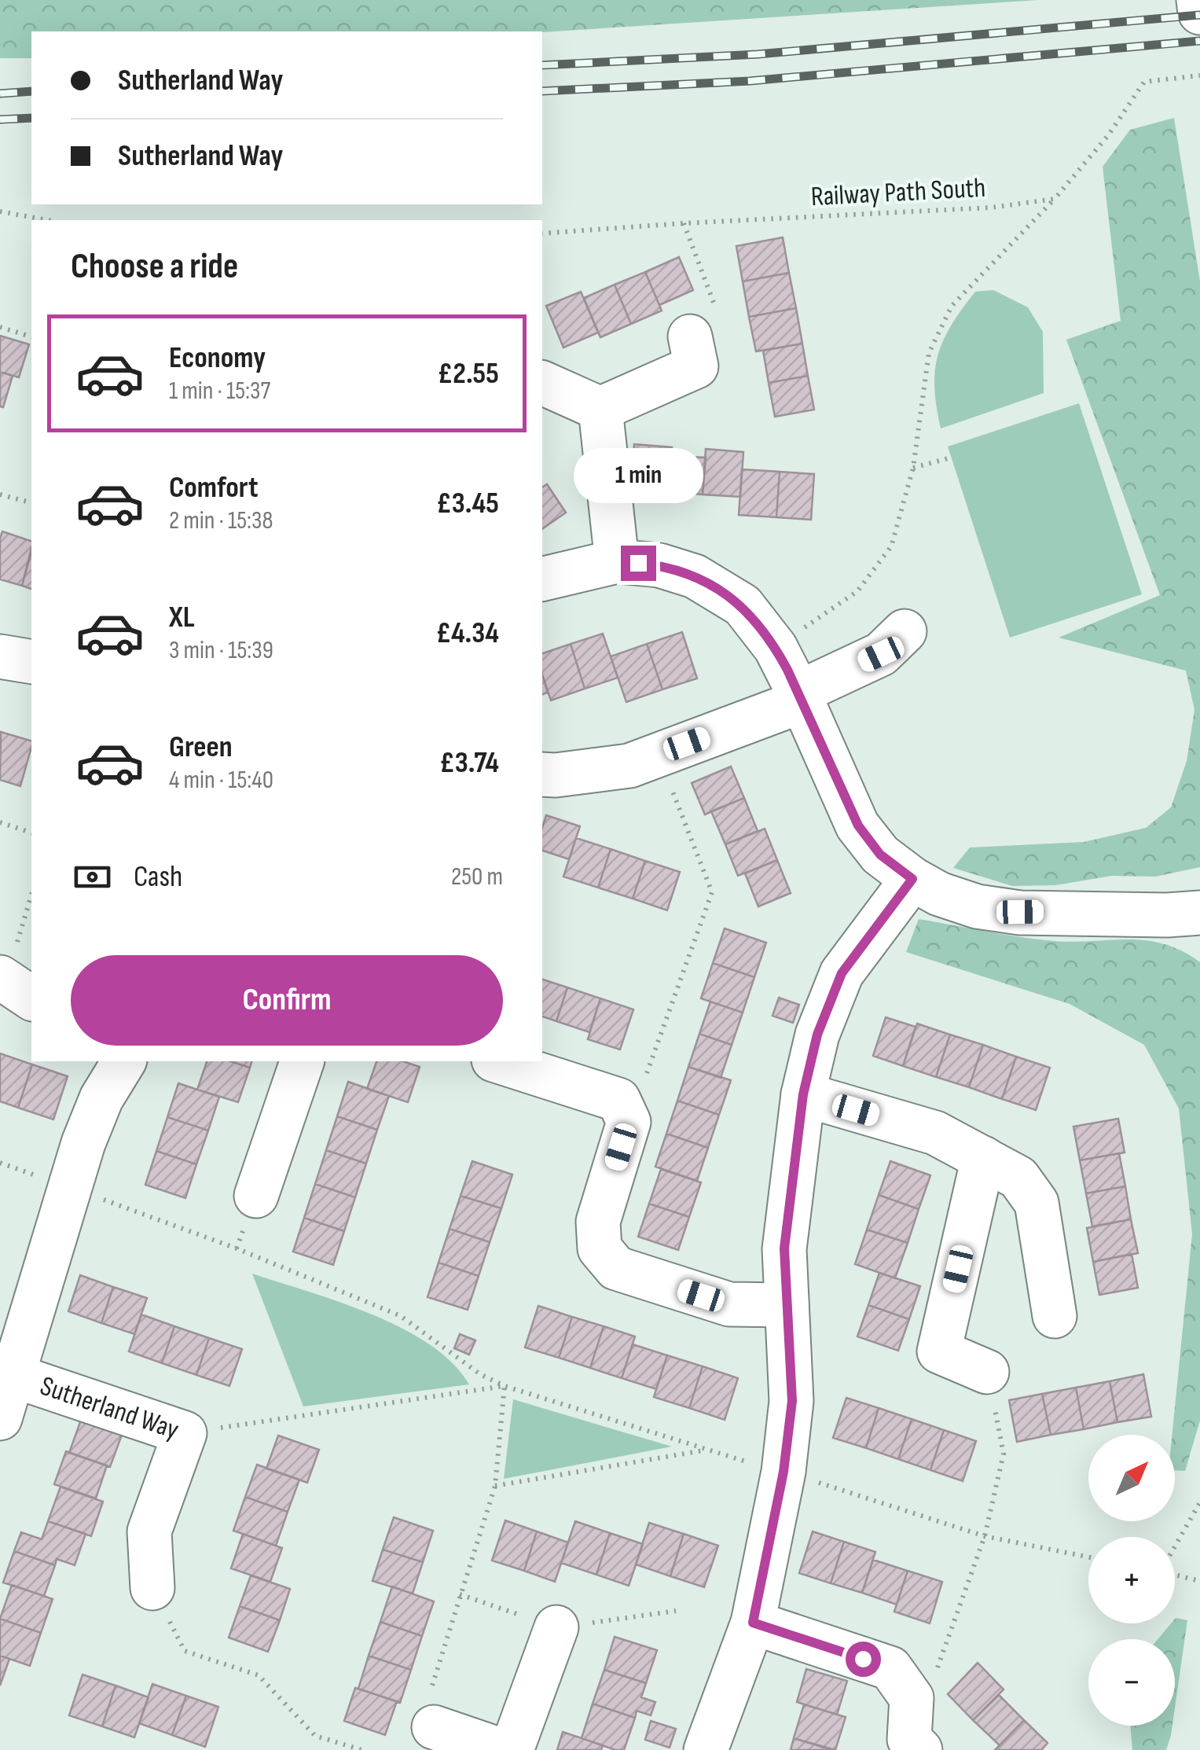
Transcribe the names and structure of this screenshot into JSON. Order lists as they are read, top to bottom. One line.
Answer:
{"streets":{"street":["Sutherland Way"],"path":["Railway Path South"]},"north":"top right","page":{"banner":["Sutherland Way","Sutherland Way"],"heading":"Choose a ride","list":[{"name":"Economy","note":"1 min · 15:37","value":"£2.55"},{"name":"Comfort","note":"2 min · 15:38","value":"£3.45"},{"name":"XL","note":"3 min · 15:39","value":"£4.34"},{"name":"Green","note":"4 min · 15:40","value":"£3.74"}],"bubble":"1 min","pay":["Cash","250 m"],"buttons":"Confirm","map_buttons":["+","−"]}}
